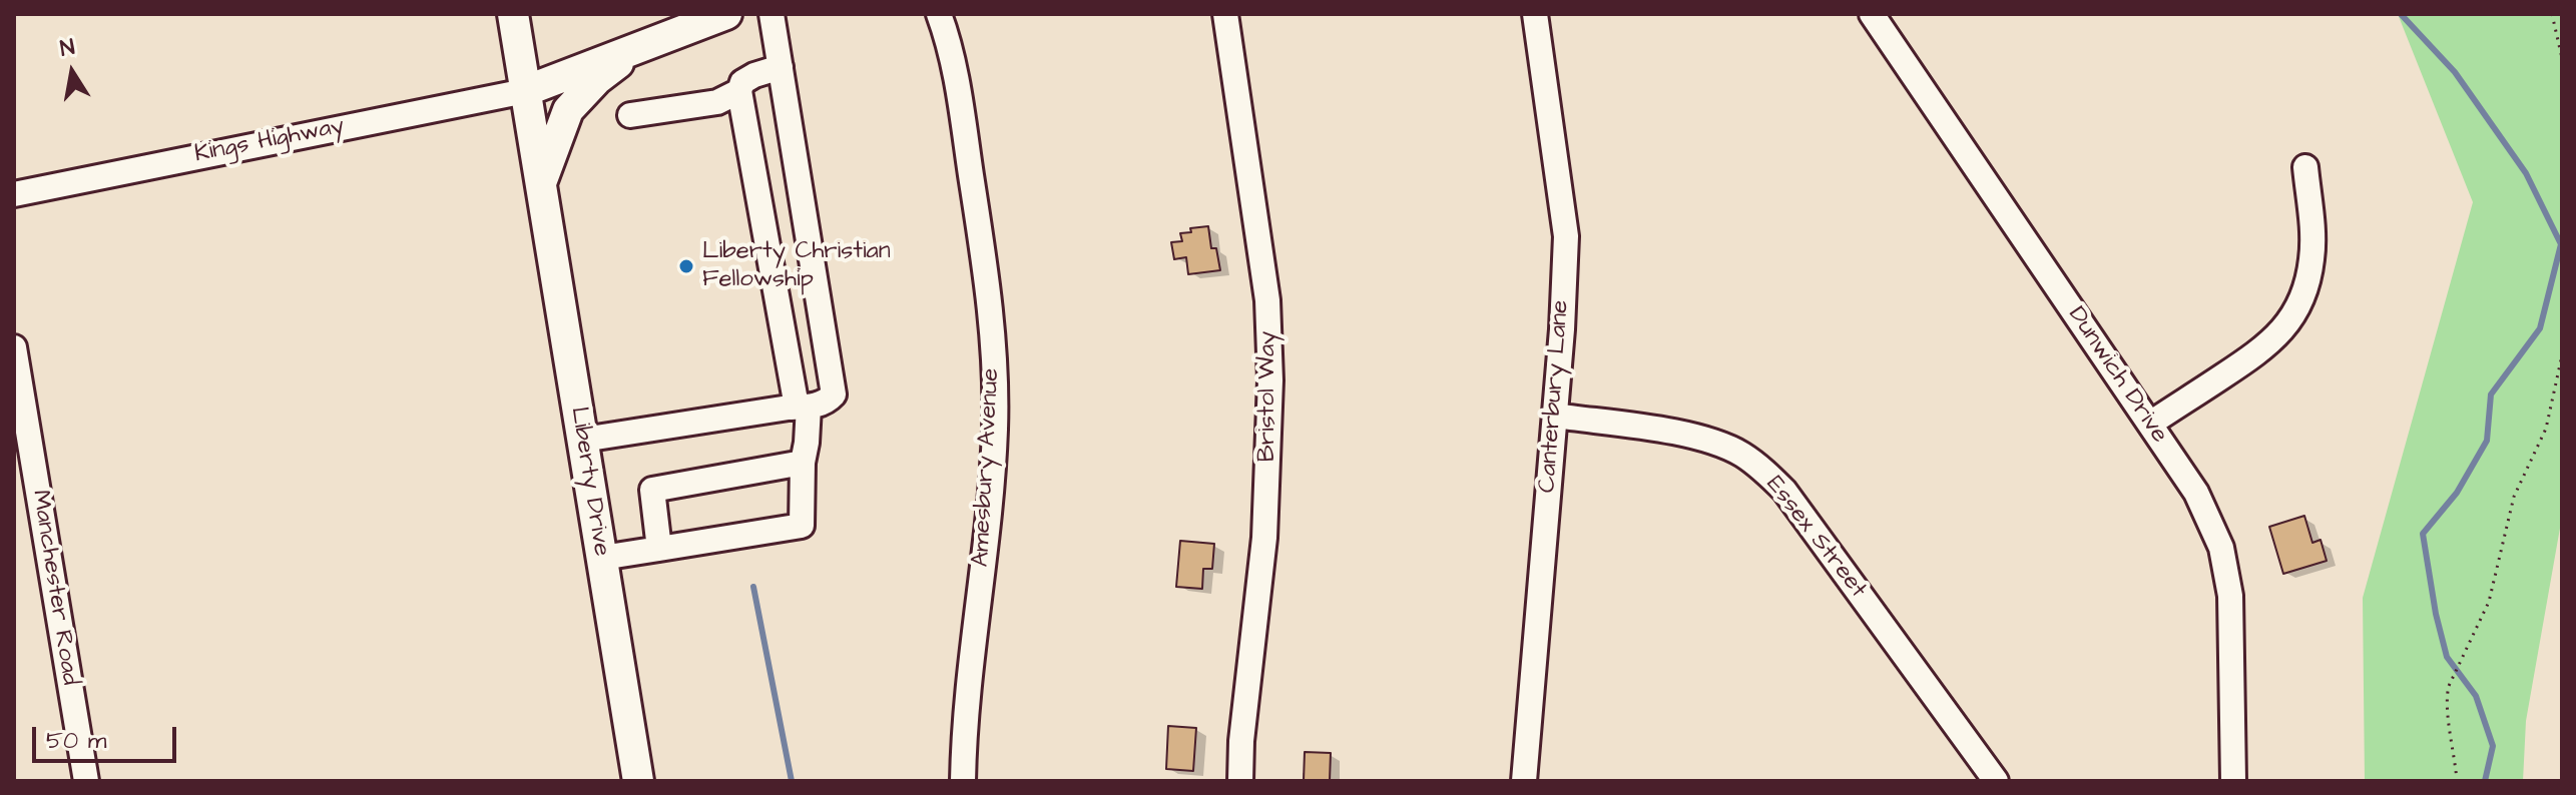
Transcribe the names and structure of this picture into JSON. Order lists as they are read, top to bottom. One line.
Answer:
{"streets":{"main road":["Liberty Drive"],"street":["Kings Highway","Dunwich Drive","Bristol Way","Canterbury Lane","Amesbury Avenue","Essex Street","Manchester Road"]},"crossings":[["Kings Highway","Liberty Drive"],["Canterbury Lane","Essex Street"]],"places":["Liberty Christian Fellowship"],"scale_bar":"50 m","north":"top"}
